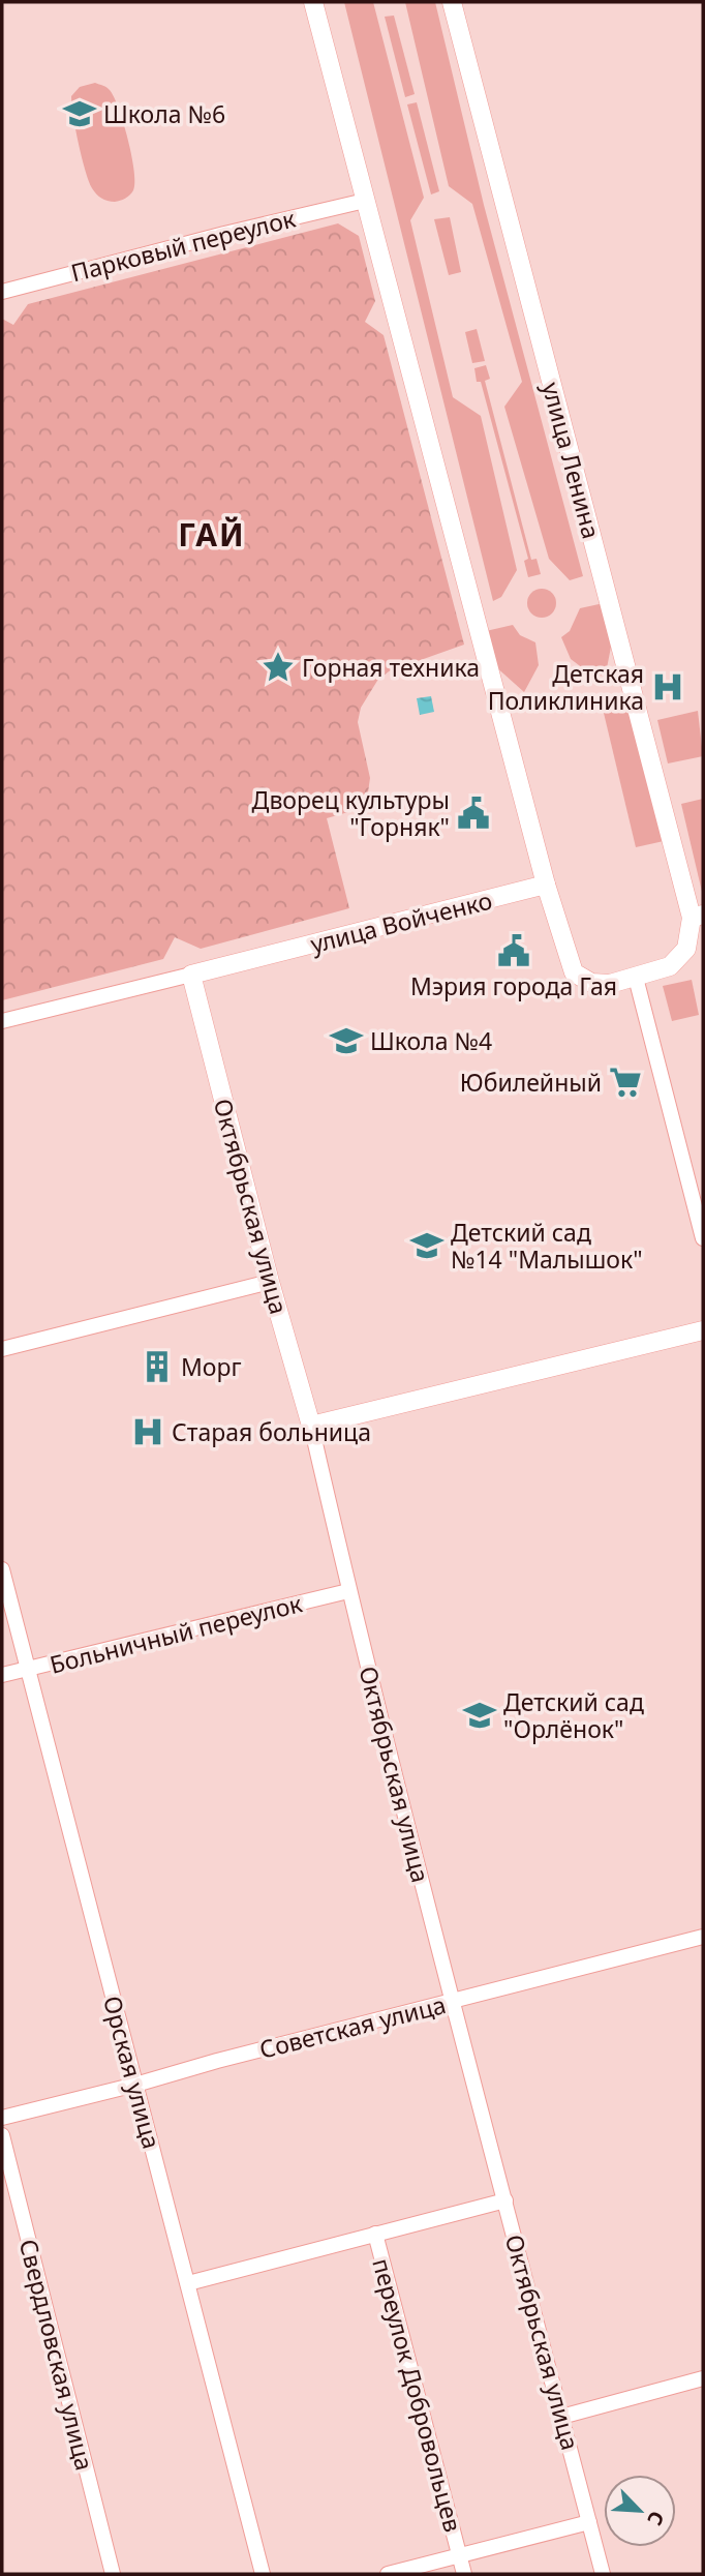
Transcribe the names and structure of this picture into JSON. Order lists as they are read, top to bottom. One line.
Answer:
{"streets":{"main road":["улица Ленина","улица Войченко","Октябрьская улица"],"street":["Парковый переулок","Больничный переулок","Советская улица","Орская улица","Свердловская улица","переулок Добровольцев"]},"crossings":[["улица Войченко","Октябрьская улица"],["Октябрьская улица","Больничный переулок"],["Октябрьская улица","Советская улица"],["Больничный переулок","Орская улица"],["Советская улица","Орская улица"]],"districts":["ГАЙ"],"places":{"school or university":["Школа №6","Школа №4","Детский сад №14 \"Малышок\"","Детский сад \"Орлёнок\""],"place":["Горная техника"],"hospital":["Детская Поликлиника","Старая больница"],"public building":["Дворец культуры \"Горняк\"","Мэрия города Гая"],"supermarket":["Юбилейный"],"building":["Морг"]},"north":"bottom right"}
